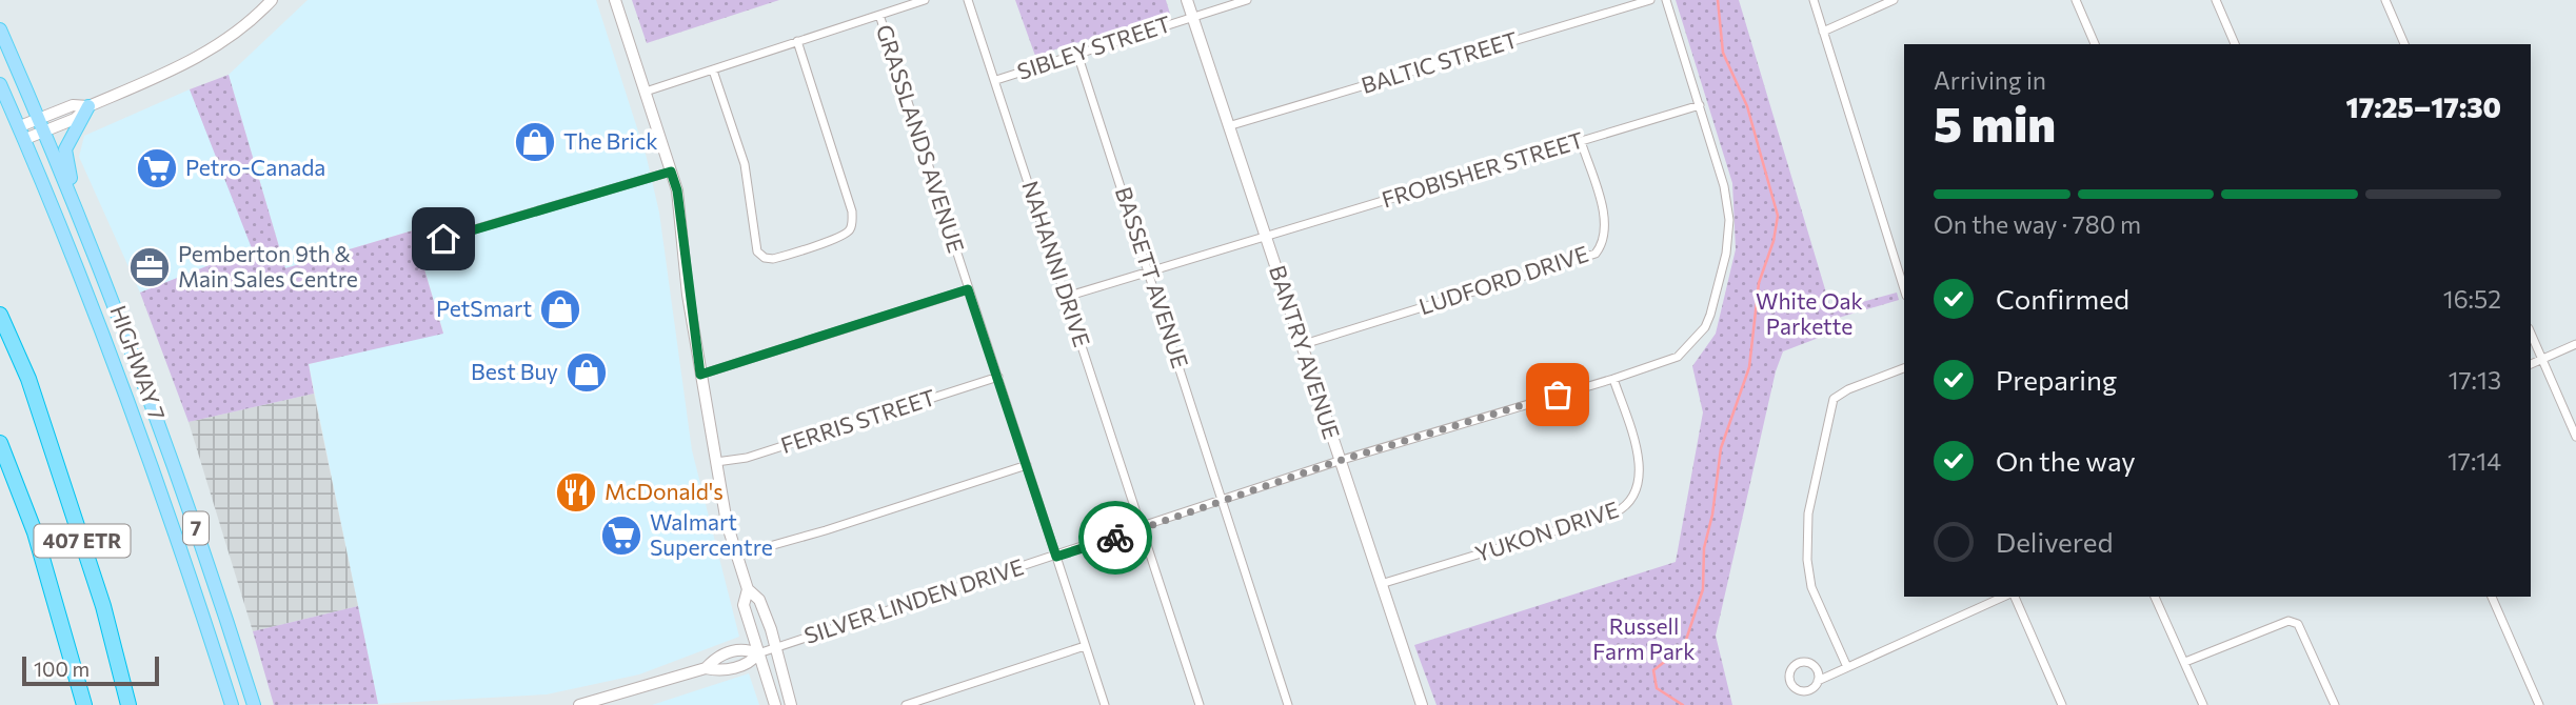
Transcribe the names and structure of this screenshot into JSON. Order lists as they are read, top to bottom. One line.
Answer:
{"streets":{"highway":["407 ETR"],"main road":["HIGHWAY 7","7"],"street":["SIBLEY STREET","BALTIC STREET","GRASSLANDS AVENUE","FROBISHER STREET","NAHANNI DRIVE","BASSETT AVENUE","LUDFORD DRIVE","BANTRY AVENUE","FERRIS STREET","YUKON DRIVE","SILVER LINDEN DRIVE"]},"crossings":[["SIBLEY STREET","NAHANNI DRIVE"],["SIBLEY STREET","BASSETT AVENUE"],["SIBLEY STREET","BANTRY AVENUE"],["BALTIC STREET","BANTRY AVENUE"],["GRASSLANDS AVENUE","FERRIS STREET"],["GRASSLANDS AVENUE","SILVER LINDEN DRIVE"],["FROBISHER STREET","NAHANNI DRIVE"],["FROBISHER STREET","BASSETT AVENUE"],["FROBISHER STREET","LUDFORD DRIVE"],["FROBISHER STREET","BANTRY AVENUE"],["FROBISHER STREET","SILVER LINDEN DRIVE"],["NAHANNI DRIVE","SILVER LINDEN DRIVE"],["BASSETT AVENUE","SILVER LINDEN DRIVE"],["LUDFORD DRIVE","BANTRY AVENUE"],["BANTRY AVENUE","YUKON DRIVE"],["BANTRY AVENUE","SILVER LINDEN DRIVE"],["YUKON DRIVE","SILVER LINDEN DRIVE"]],"parks":["White Oak Parkette","Russell Farm Park"],"places":{"shop":["The Brick","PetSmart","Best Buy"],"supermarket":["Petro-Canada","Walmart Supercentre"],"office":["Pemberton 9th & Main Sales Centre"],"restaurant":["McDonald's"]},"scale_bar":"100 m","page":{"heading":["5 min","Arriving in","17:25–17:30"],"bar":"On the way · 780 m","list":[["Confirmed","16:52"],["Preparing","17:13"],["On the way","17:14"],"Delivered"],"scale":"100 m"}}
